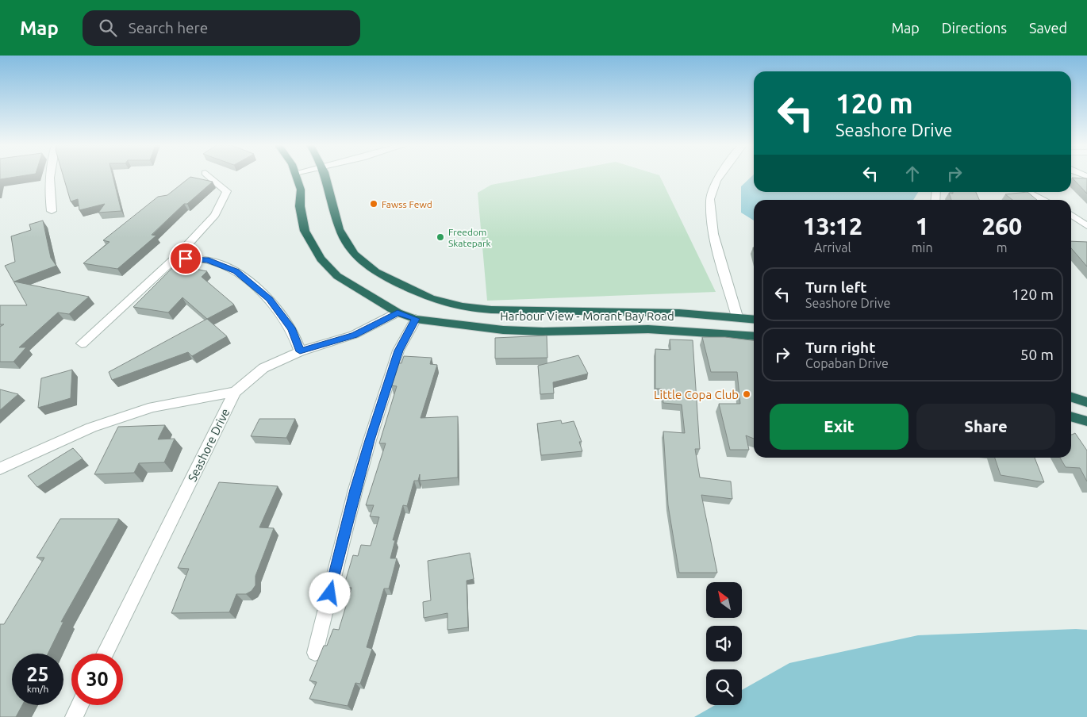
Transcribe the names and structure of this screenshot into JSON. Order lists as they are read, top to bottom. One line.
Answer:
{"streets":{"highway":["Harbour View - Morant Bay Road"],"street":["Seashore Drive"]},"crossings":[["Harbour View - Morant Bay Road","Seashore Drive"]],"places":["Fawss Fewd","Freedom Skatepark","Little Copa Club"],"north":"top left","page":{"header":"Map","search":"Search here","nav":["Map","Directions","Saved"],"turn":["120 m","Seashore Drive"],"eta":["13:12","Arrival","1","min","260","m"],"list":[{"name":"Turn left","note":"Seashore Drive","value":"120 m"},{"name":"Turn right","note":"Copaban Drive","value":"50 m"}],"buttons":["Exit","Share"],"speed":"25 km/h","limit":"30"}}
